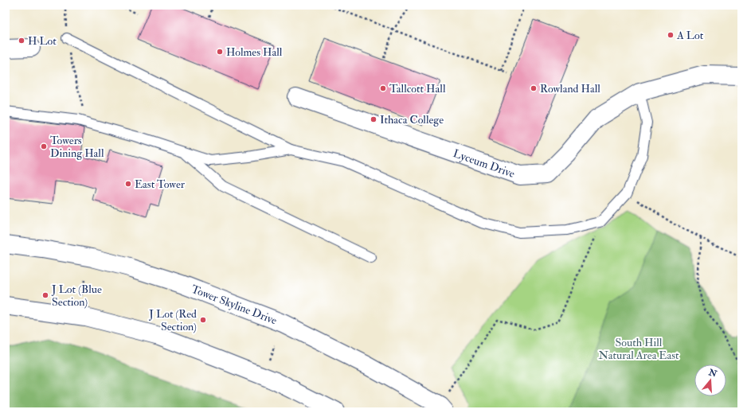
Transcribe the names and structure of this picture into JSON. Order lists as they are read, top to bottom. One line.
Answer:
{"streets":{"street":["Lyceum Drive","Tower Skyline Drive"]},"parks":["South Hill Natural Area East"],"places":["A Lot","H Lot","Holmes Hall","Tallcott Hall","Rowland Hall","Ithaca College","Towers Dining Hall","East Tower","J Lot (Blue Section)","J Lot (Red Section)"],"north":"top"}
